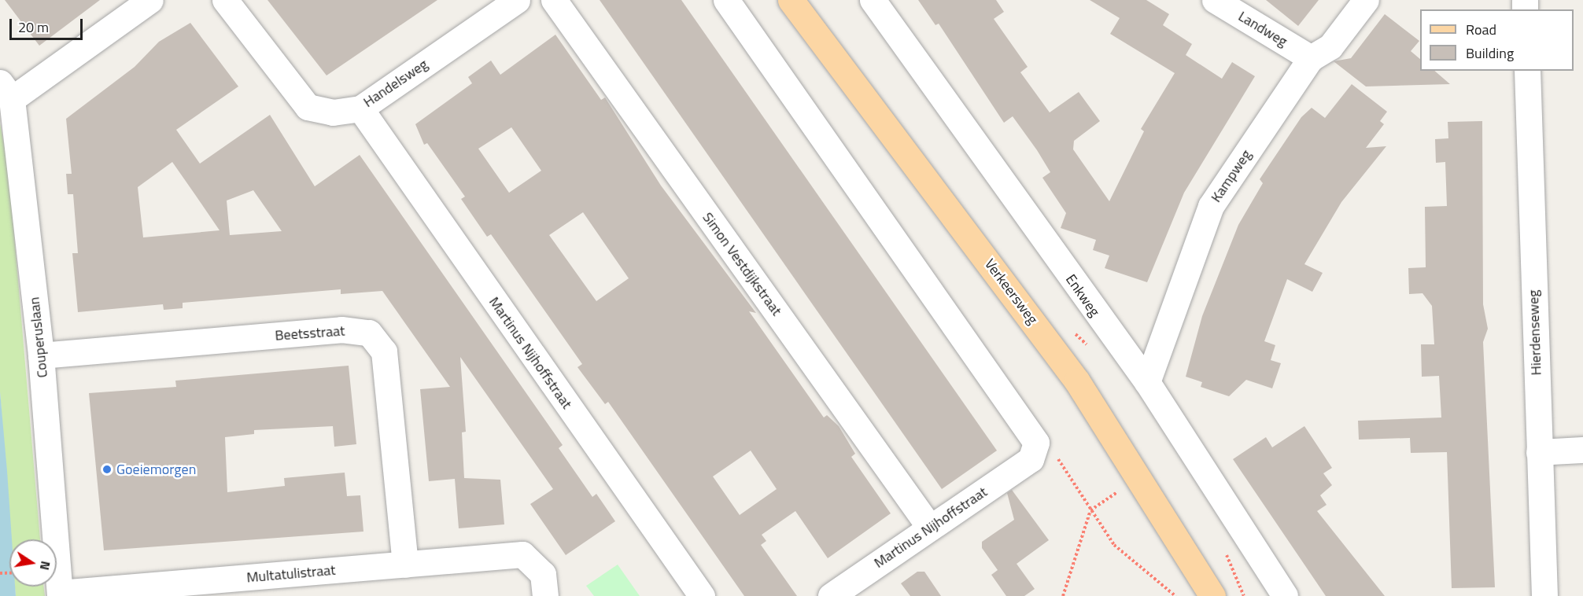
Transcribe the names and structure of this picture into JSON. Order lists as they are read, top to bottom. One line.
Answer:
{"streets":{"main road":["Verkeersweg"],"street":["Landweg","Handelsweg","Kampweg","Simon Vestdijkstraat","Enkweg","Hierdenseweg","Beetsstraat","Couperuslaan","Martinus Nijhoffstraat","Multatulistraat"]},"crossings":[["Landweg","Kampweg"],["Handelsweg","Martinus Nijhoffstraat"],["Kampweg","Enkweg"],["Simon Vestdijkstraat","Martinus Nijhoffstraat"],["Beetsstraat","Couperuslaan"],["Beetsstraat","Multatulistraat"],["Couperuslaan","Multatulistraat"]],"places":["Goeiemorgen"],"legend":["Road","Building"],"scale_bar":"20 m","north":"right"}
